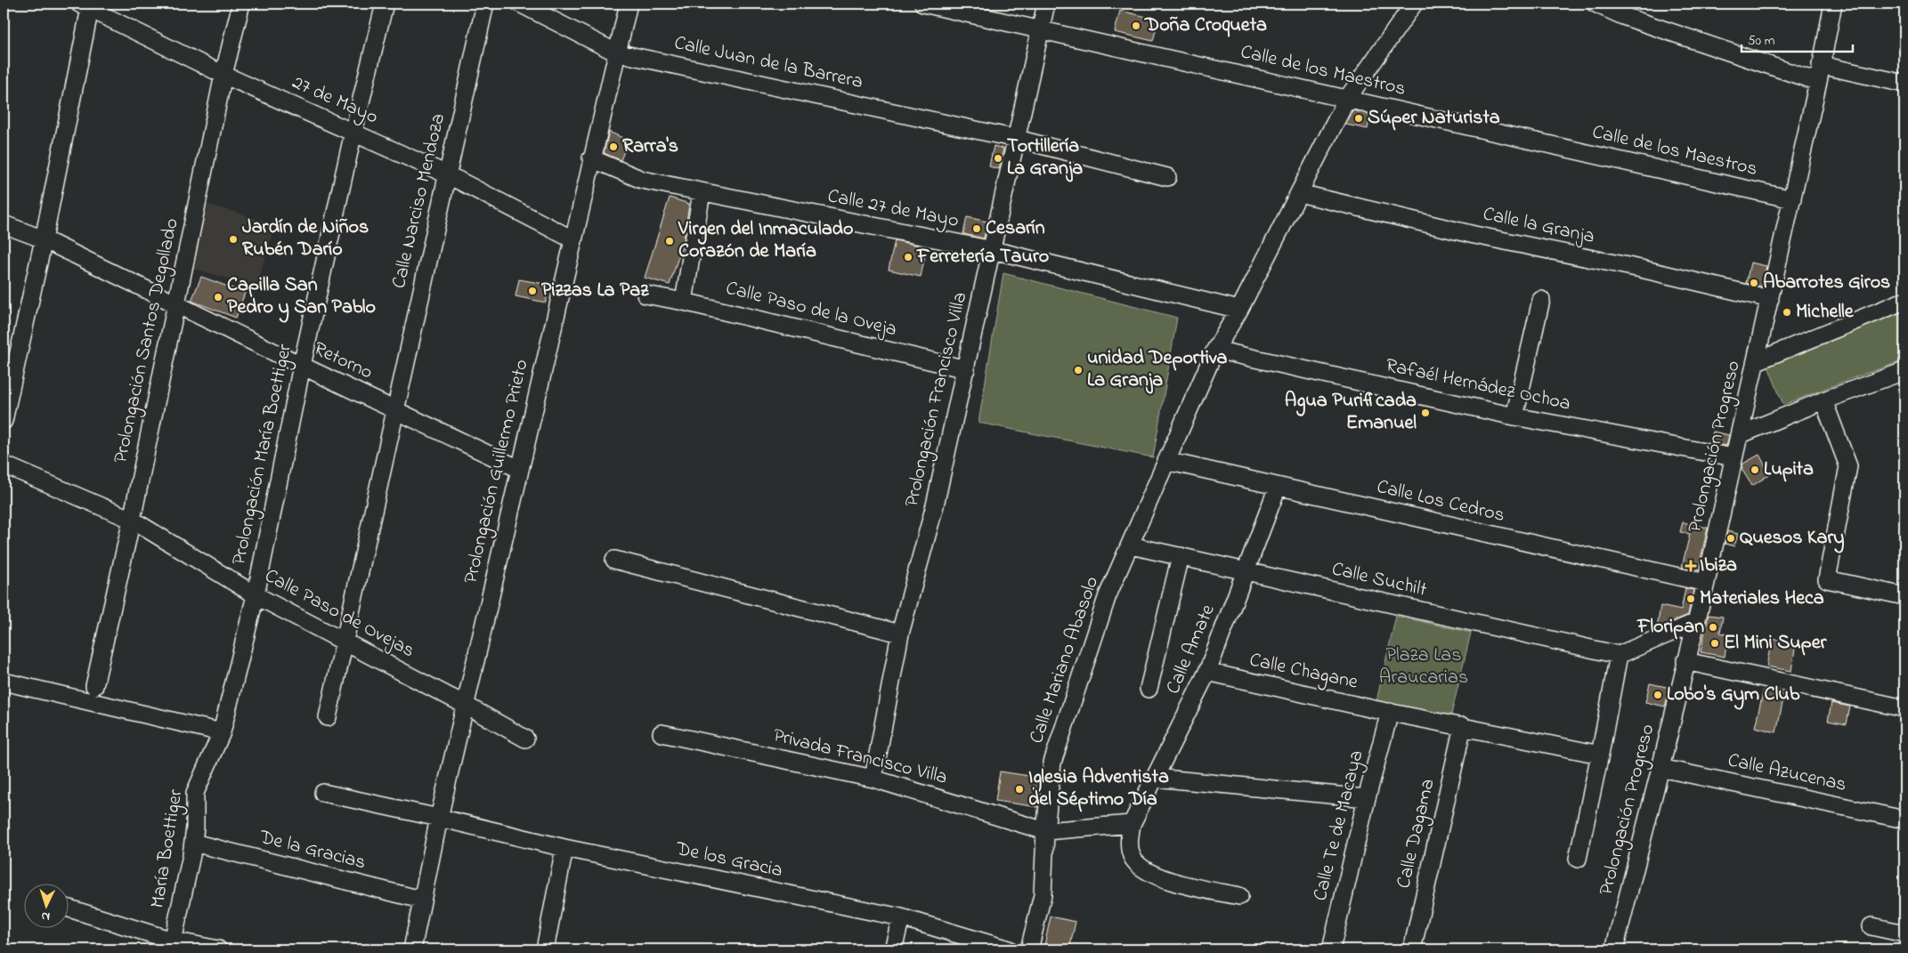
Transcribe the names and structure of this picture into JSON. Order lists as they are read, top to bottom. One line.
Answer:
{"streets":{"street":["Calle Juan de la Barrera","Calle de los Maestros","27 de Mayo","Calle Narciso Mendoza","Calle 27 de Mayo","Calle la Granja","Calle Paso de la Oveja","Prolongación Santos Degollado","Retorno","Rafaél Hernádez Ochoa","Prolongación Francisco Villa","Prolongación Progreso","Prolongación María Boettiger","Prolongación Guillermo Prieto","Calle Los Cedros","Calle Suchilt","Calle Paso de Ovejas","Calle Amate","Calle Mariano Abasolo","Calle Chagane","Privada Francisco Villa","Calle Azucenas","Calle Te de Macaya","Calle Dagama","María Boettiger","De la Gracias","De los Gracia"]},"crossings":[["Calle Juan de la Barrera","Prolongación Francisco Villa"],["Calle Juan de la Barrera","Prolongación Guillermo Prieto"],["Calle de los Maestros","Prolongación Francisco Villa"],["Calle de los Maestros","Prolongación Progreso"],["27 de Mayo","Calle Narciso Mendoza"],["27 de Mayo","Prolongación Santos Degollado"],["27 de Mayo","Prolongación María Boettiger"],["27 de Mayo","Prolongación Guillermo Prieto"],["Calle Narciso Mendoza","Retorno"],["Calle Narciso Mendoza","Calle Paso de Ovejas"],["Calle 27 de Mayo","Prolongación Francisco Villa"],["Calle 27 de Mayo","Prolongación Guillermo Prieto"],["Calle 27 de Mayo","Calle Mariano Abasolo"],["Calle la Granja","Prolongación Progreso"],["Calle la Granja","Calle Mariano Abasolo"],["Calle Paso de la Oveja","Prolongación Francisco Villa"],["Prolongación Santos Degollado","Retorno"],["Prolongación Santos Degollado","Calle Paso de Ovejas"],["Retorno","Prolongación María Boettiger"],["Retorno","Prolongación Guillermo Prieto"],["Rafaél Hernádez Ochoa","Prolongación Progreso"],["Rafaél Hernádez Ochoa","Calle Mariano Abasolo"],["Prolongación Francisco Villa","Privada Francisco Villa"],["Prolongación Progreso","Calle Los Cedros"],["Prolongación Progreso","Calle Azucenas"],["Prolongación María Boettiger","Calle Paso de Ovejas"],["Prolongación María Boettiger","María Boettiger"],["Prolongación Guillermo Prieto","Calle Paso de Ovejas"],["Prolongación Guillermo Prieto","De la Gracias"],["Prolongación Guillermo Prieto","De los Gracia"],["Calle Los Cedros","Calle Amate"],["Calle Los Cedros","Calle Mariano Abasolo"],["Calle Suchilt","Calle Amate"],["Calle Suchilt","Calle Mariano Abasolo"],["Calle Amate","Calle Chagane"],["Calle Mariano Abasolo","Privada Francisco Villa"],["Calle Chagane","Calle Te de Macaya"],["Calle Chagane","Calle Dagama"],["María Boettiger","De la Gracias"]],"parks":["Plaza Las Araucarias"],"places":{"other":["Doña Croqueta","Súper Naturista","Rarra's","Tortillería La Granja","Cesarín","Jardín de Niños Rubén Darío","Virgen del Inmaculado Corazón de María","Ferretería Tauro","Abarrotes Giros","Pizzas La Paz","Capilla San Pedro y San Pablo","Michelle","unidad Deportiva La Granja","Agua Purificada Emanuel","Lupita","Quesos Kary","Materiales Heca","Floripan","El Mini Super","Lobo's Gym Club","Iglesia Adventista del Séptimo Día"],"health":["Ibiza"]},"scale_bar":"50 m","north":"bottom"}
